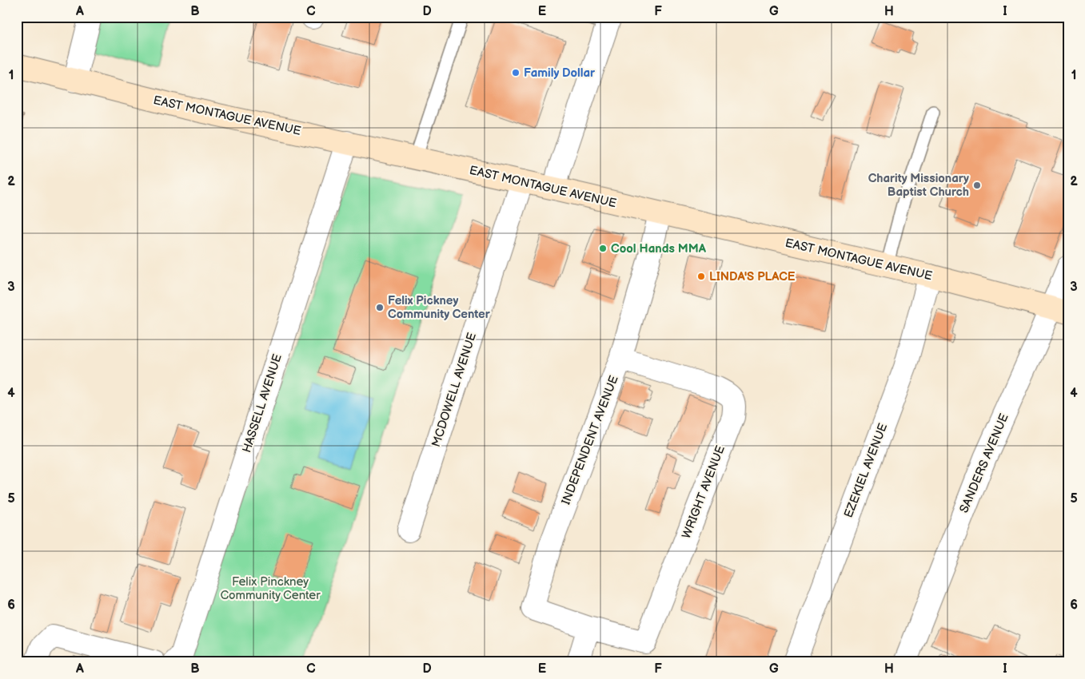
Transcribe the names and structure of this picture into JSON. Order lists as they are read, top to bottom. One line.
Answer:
{"streets":{"main road":["EAST MONTAGUE AVENUE"],"street":["MCDOWELL AVENUE","HASSELL AVENUE","INDEPENDENT AVENUE","SANDERS AVENUE","EZEKIEL AVENUE","WRIGHT AVENUE"]},"crossings":[["EAST MONTAGUE AVENUE","MCDOWELL AVENUE"],["EAST MONTAGUE AVENUE","HASSELL AVENUE"],["EAST MONTAGUE AVENUE","INDEPENDENT AVENUE"],["EAST MONTAGUE AVENUE","SANDERS AVENUE"],["EAST MONTAGUE AVENUE","EZEKIEL AVENUE"],["INDEPENDENT AVENUE","WRIGHT AVENUE"]],"parks":["Felix Pinckney Community Center"],"places":["Family Dollar","Charity Missionary Baptist Church","Cool Hands MMA","LINDA'S PLACE","Felix Pickney Community Center"],"grid":{"columns":["A","B","C","D","E","F","G","H","I"],"rows":["1","2","3","4","5","6"]}}
